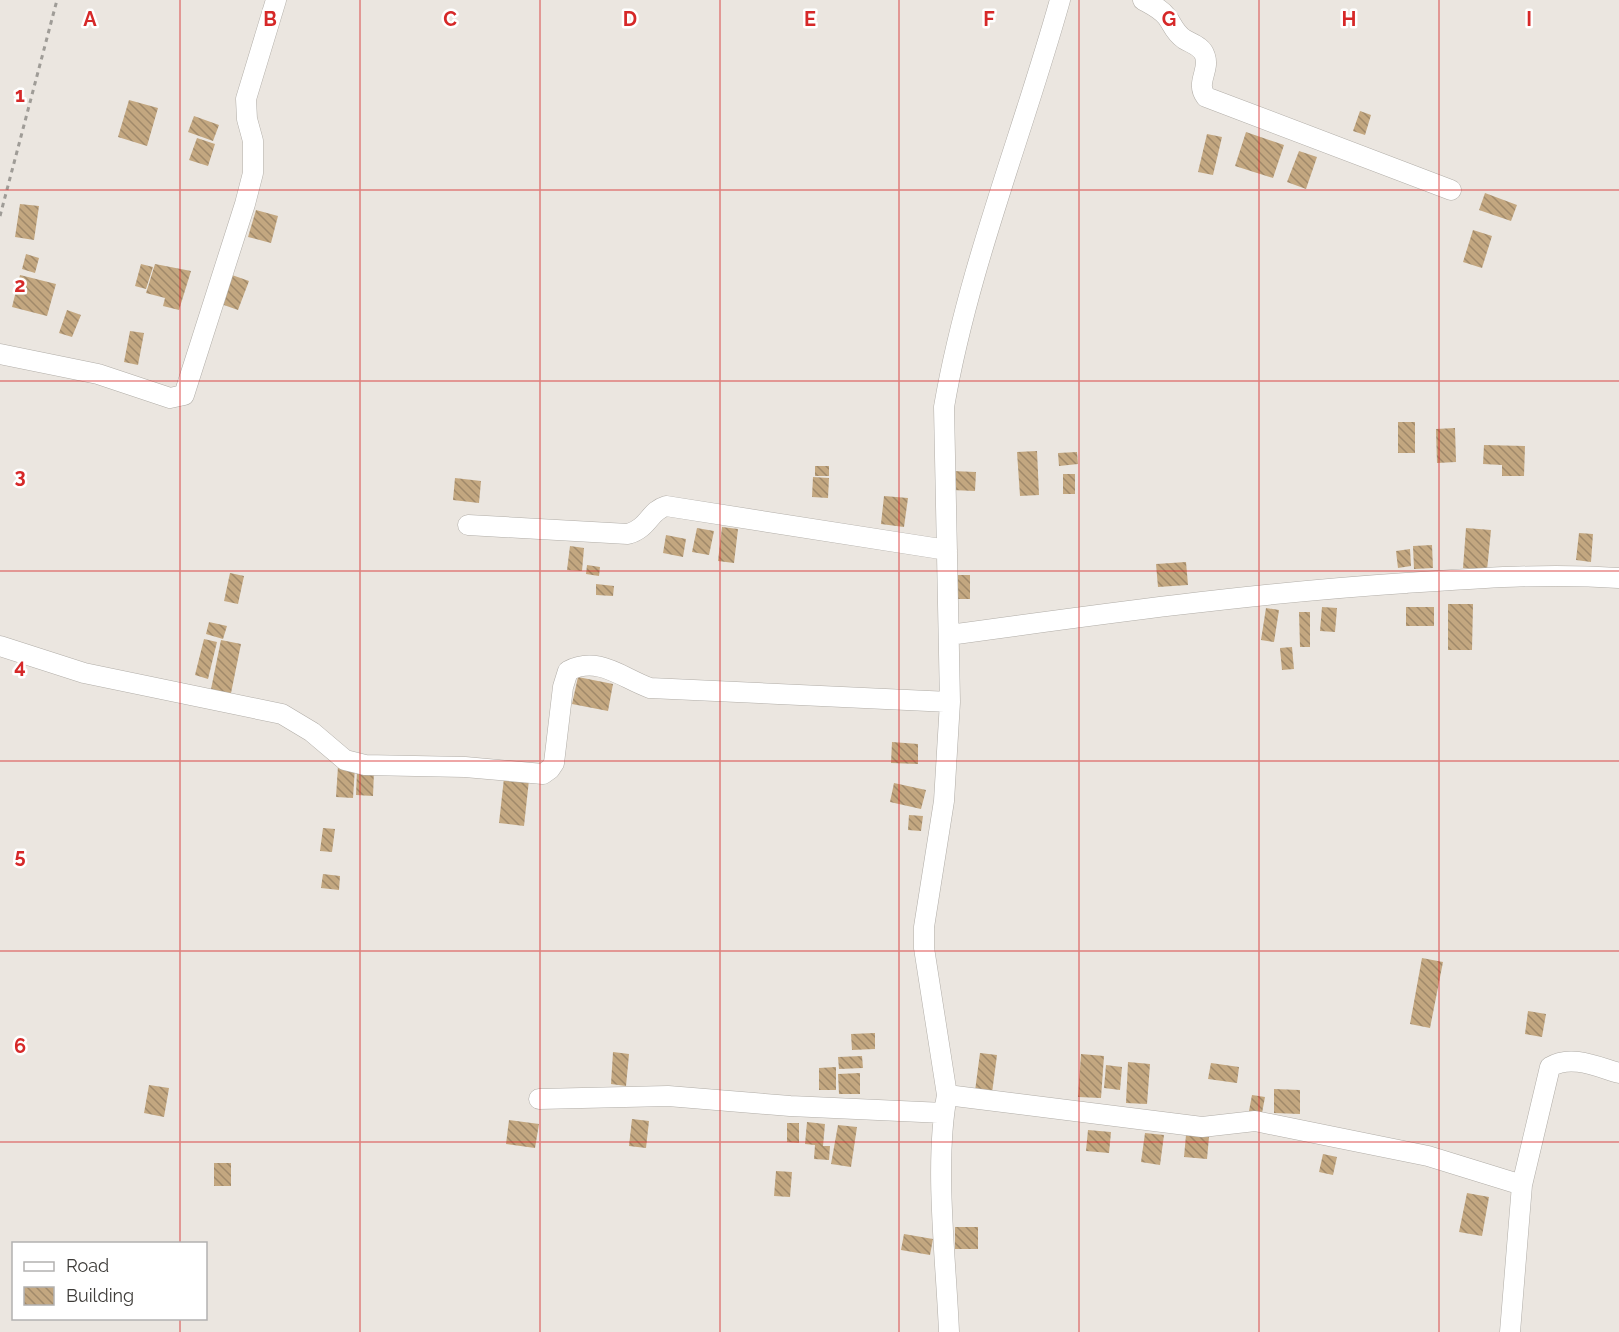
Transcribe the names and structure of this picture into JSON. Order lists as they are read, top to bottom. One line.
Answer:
{"legend":["Road","Building"],"grid":{"columns":["A","B","C","D","E","F","G","H","I"],"rows":["1","2","3","4","5","6"]}}
